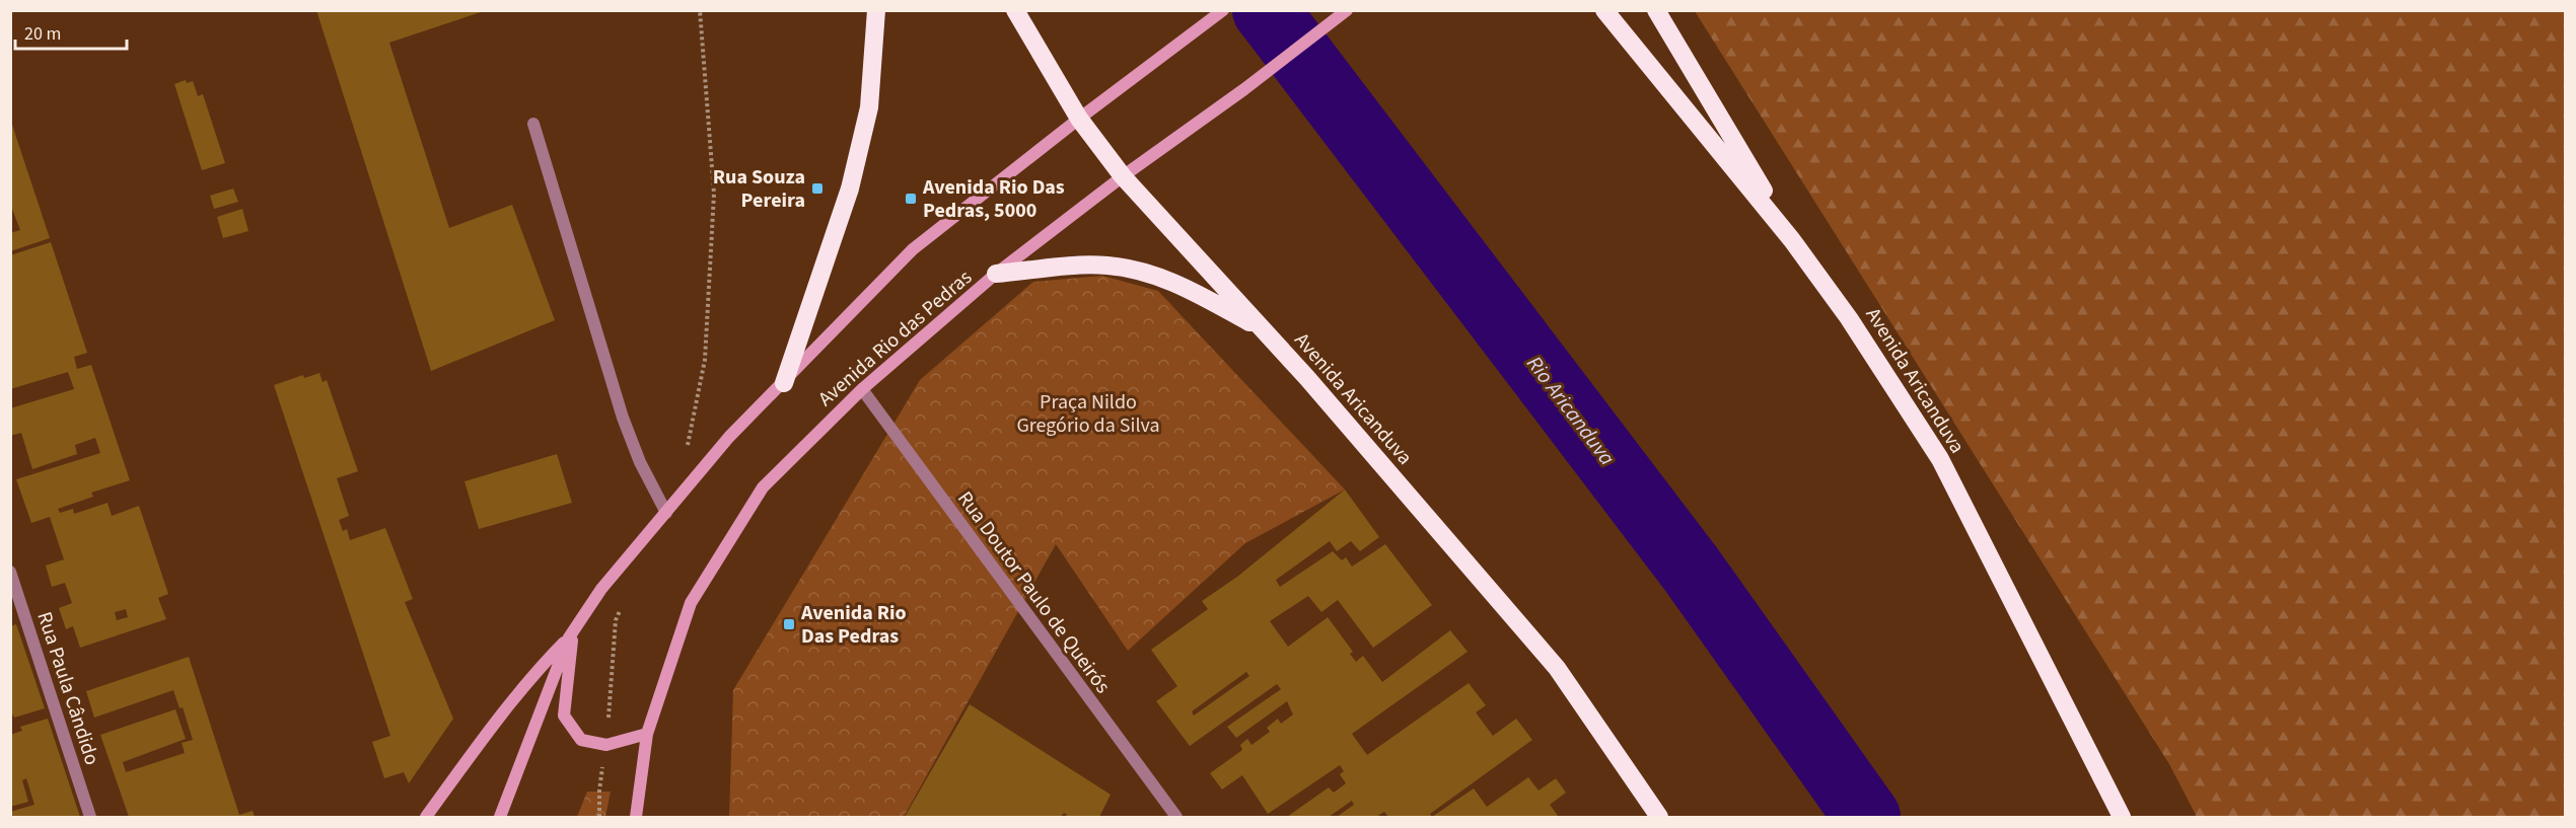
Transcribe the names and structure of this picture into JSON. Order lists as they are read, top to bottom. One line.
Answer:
{"streets":{"highway":["Avenida Aricanduva"],"main road":["Avenida Rio das Pedras"],"street":["Rua Doutor Paulo de Queirós","Rua Paula Cândido"]},"crossings":[["Avenida Rio das Pedras","Avenida Aricanduva"],["Avenida Rio das Pedras","Rua Doutor Paulo de Queirós"]],"water":["Rio Aricanduva"],"parks":["Praça Nildo Gregório da Silva"],"places":{"transit":["Rua Souza Pereira","Avenida Rio Das Pedras, 5000","Avenida Rio Das Pedras"]},"scale_bar":"20 m"}
